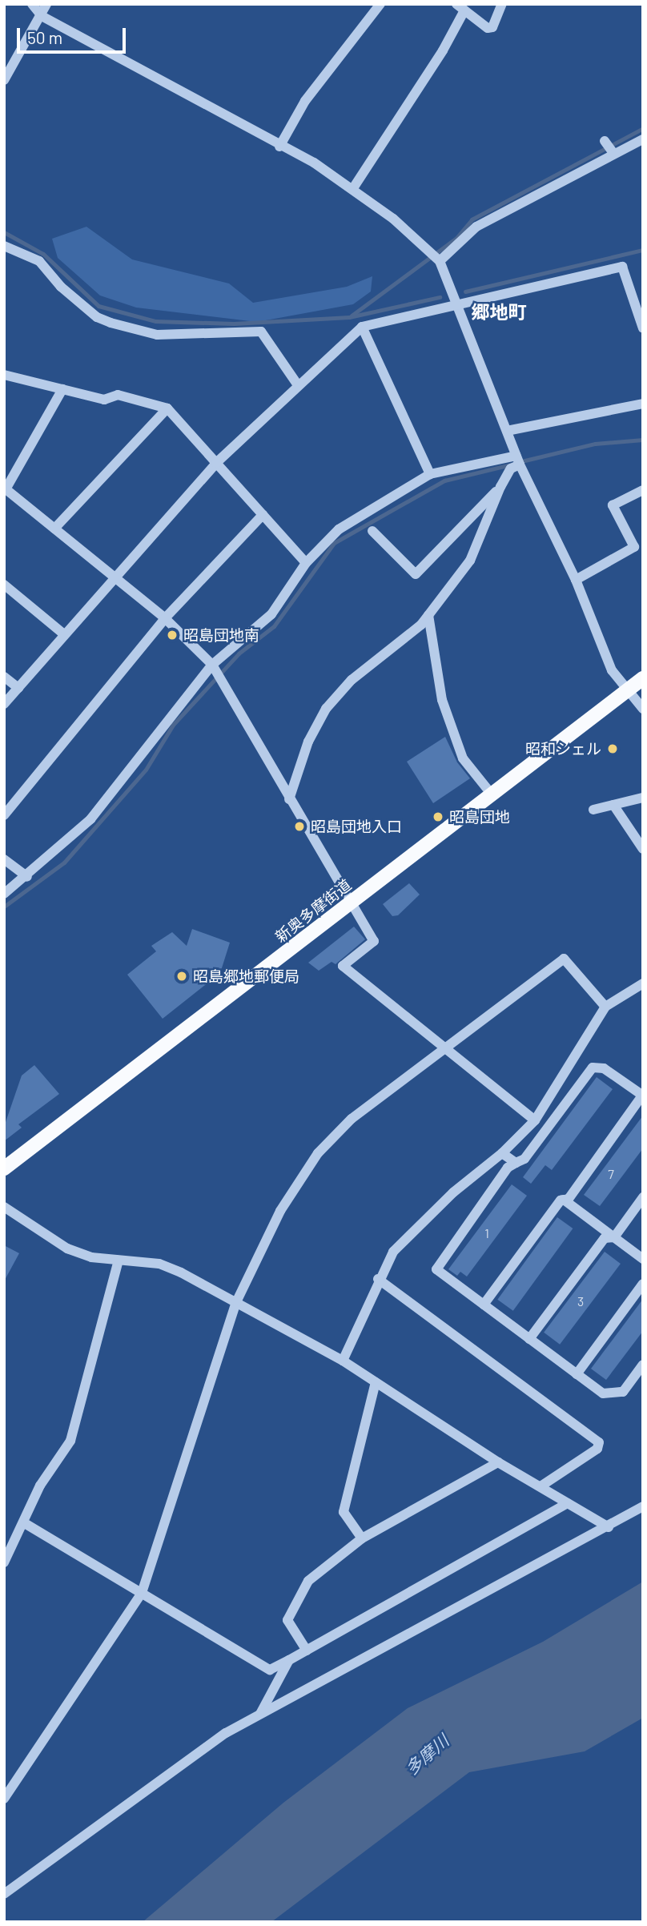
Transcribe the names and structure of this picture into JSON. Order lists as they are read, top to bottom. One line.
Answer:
{"streets":{"main road":["新奥多摩街道"]},"districts":["郷地町"],"water":["多摩川"],"places":["昭島団地南","昭和シェル","昭島団地","昭島団地入口","昭島郷地郵便局"],"house_numbers":["7","1","3"],"scale_bar":"50 m"}
